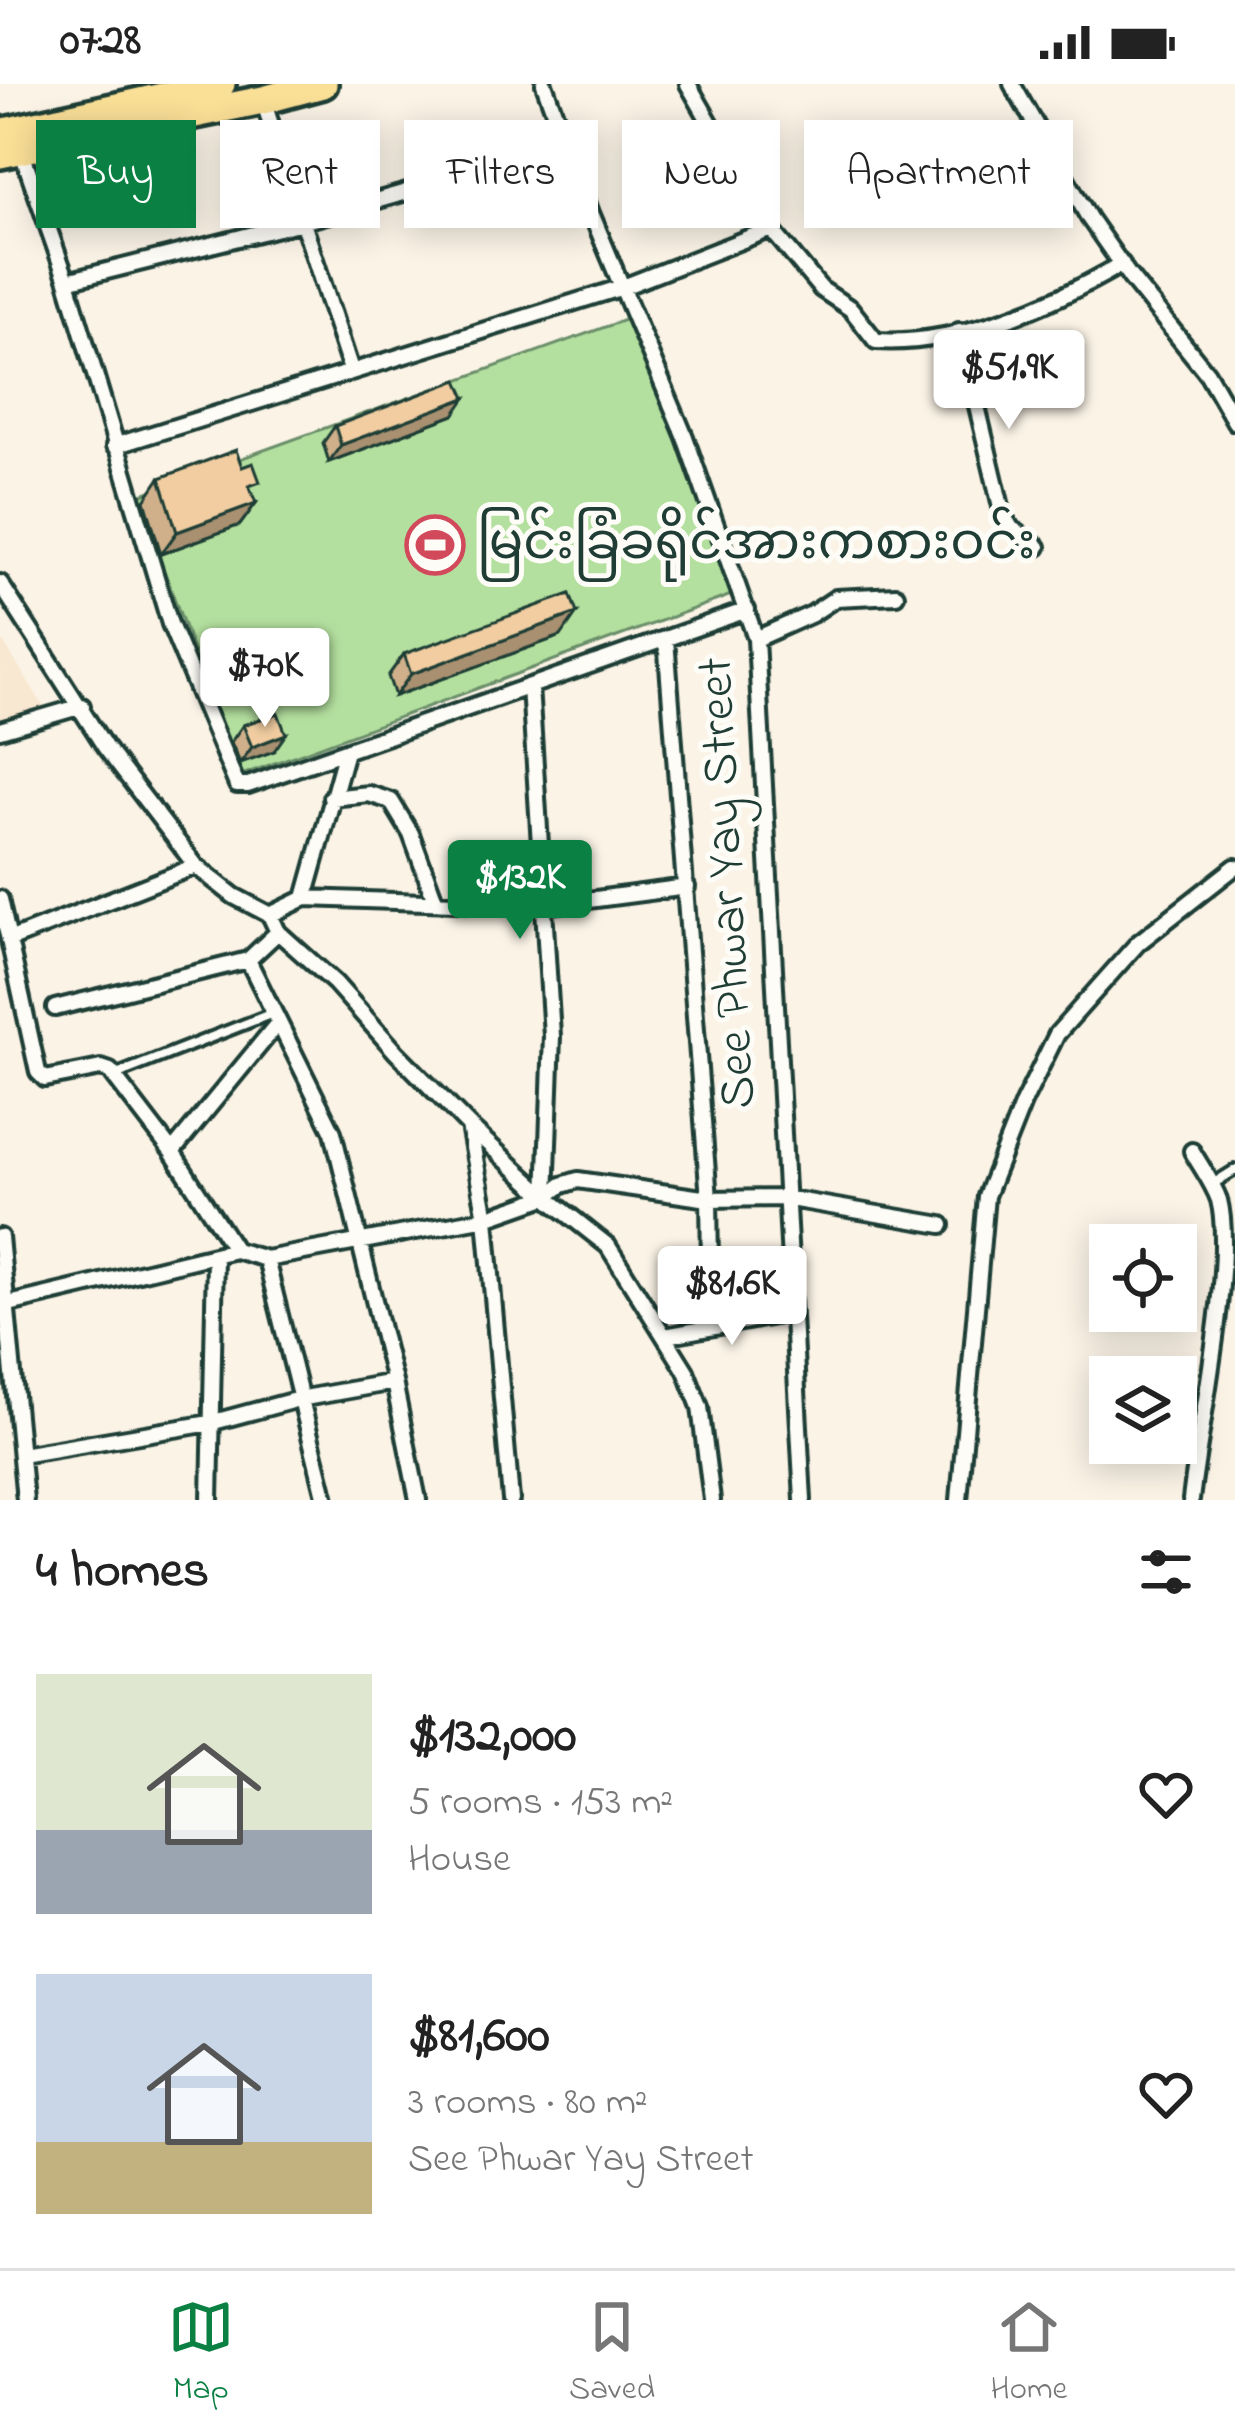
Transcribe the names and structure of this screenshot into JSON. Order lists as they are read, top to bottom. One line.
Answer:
{"streets":{"street":["See Phwar Yay Street"]},"places":{"sports":["မြင်းခြံခရိုင်အားကစားဝင်း"]},"page":{"status":"07:28","chip":["Buy","Rent","Filters","New","Apartment"],"price":["$51.9K","$70K","$132K","$81.6K"],"heading":"4 homes","list":[{"name":"$132,000","note":"5 rooms · 153 m² · House"},{"name":"$81,600","note":"3 rooms · 80 m² · See Phwar Yay Street"}],"tabs":["Map","Saved","Home"]}}
